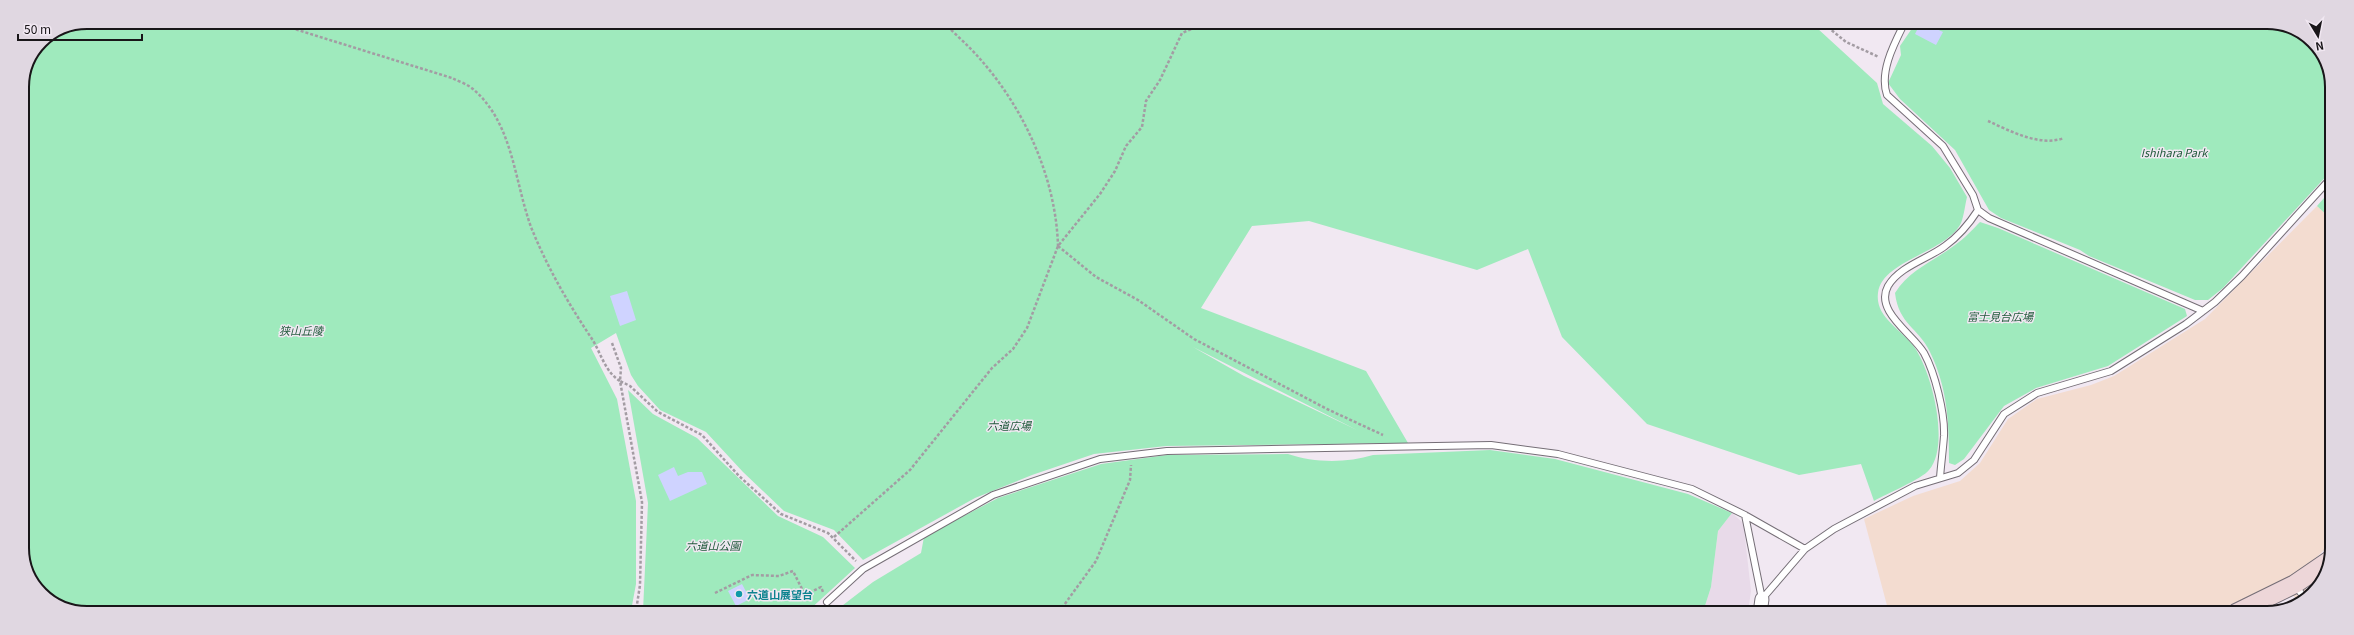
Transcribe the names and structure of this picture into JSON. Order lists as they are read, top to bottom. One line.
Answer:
{"parks":["Ishihara Park","富士見台広場","狭山丘陵","六道広場","六道山公園"],"places":["六道山展望台"],"scale_bar":"50 m","north":"bottom"}
